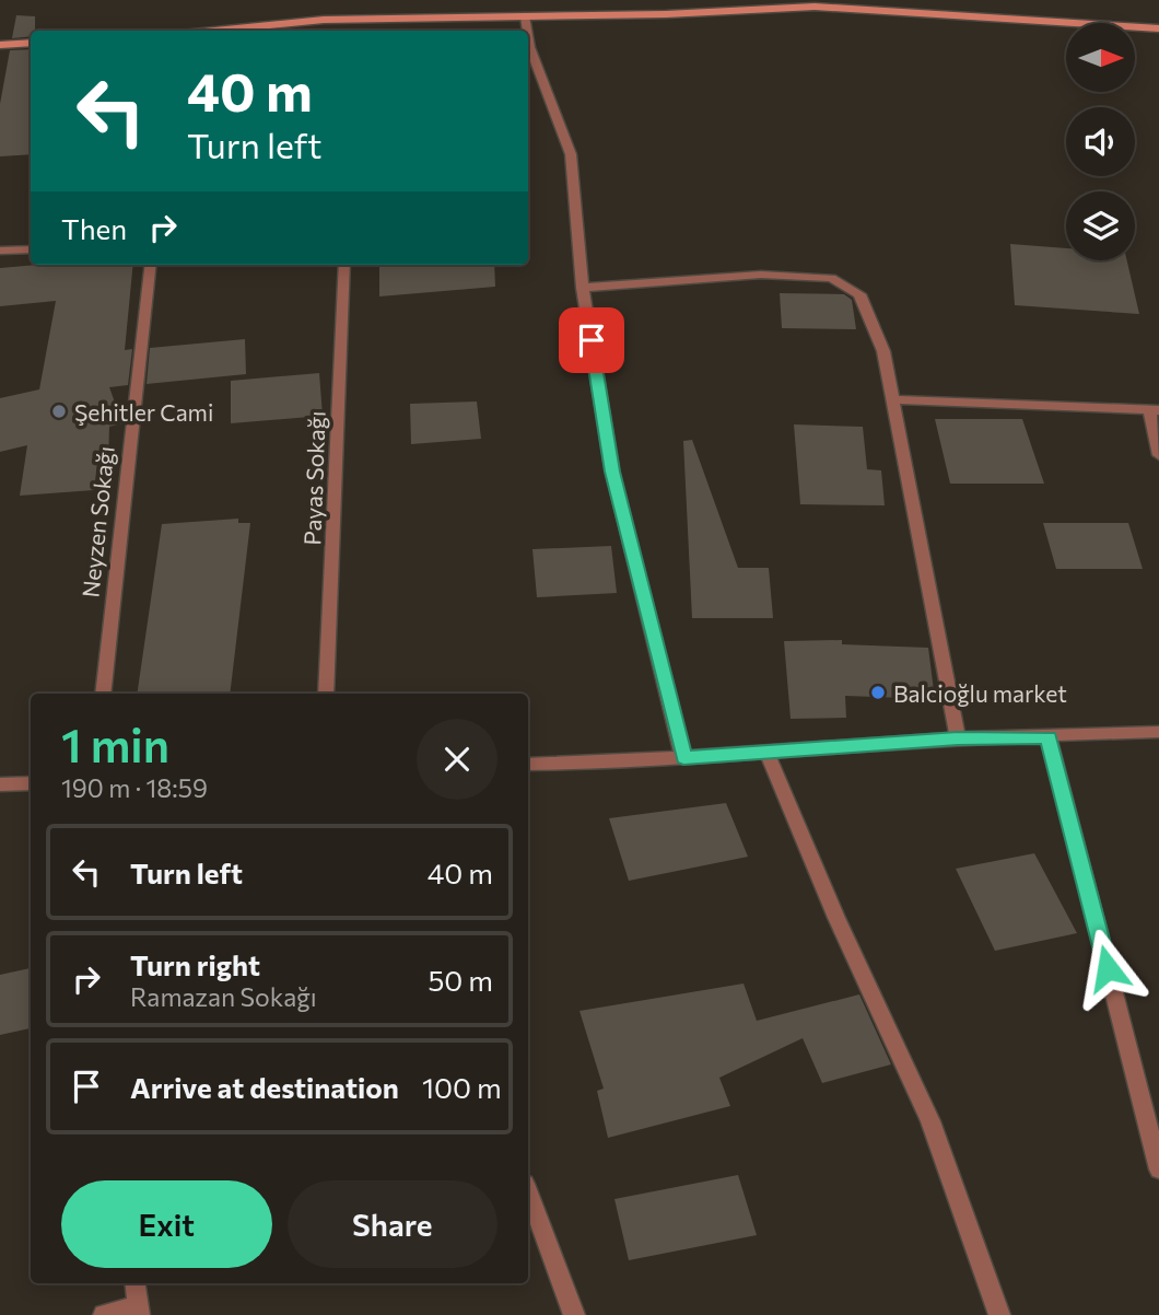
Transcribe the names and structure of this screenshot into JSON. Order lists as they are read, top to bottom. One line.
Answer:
{"streets":{"street":["Payas Sokağı","Neyzen Sokağı"]},"places":["Şehitler Cami","Balcioğlu market"],"north":"right","page":{"turn":["40 m","Turn left"],"then":"Then","heading":["1 min","190 m · 18:59"],"list":[{"name":"Turn left","value":"40 m"},{"name":"Turn right","note":"Ramazan Sokağı","value":"50 m"},{"name":"Arrive at destination","value":"100 m"}],"buttons":["Exit","Share"]}}
